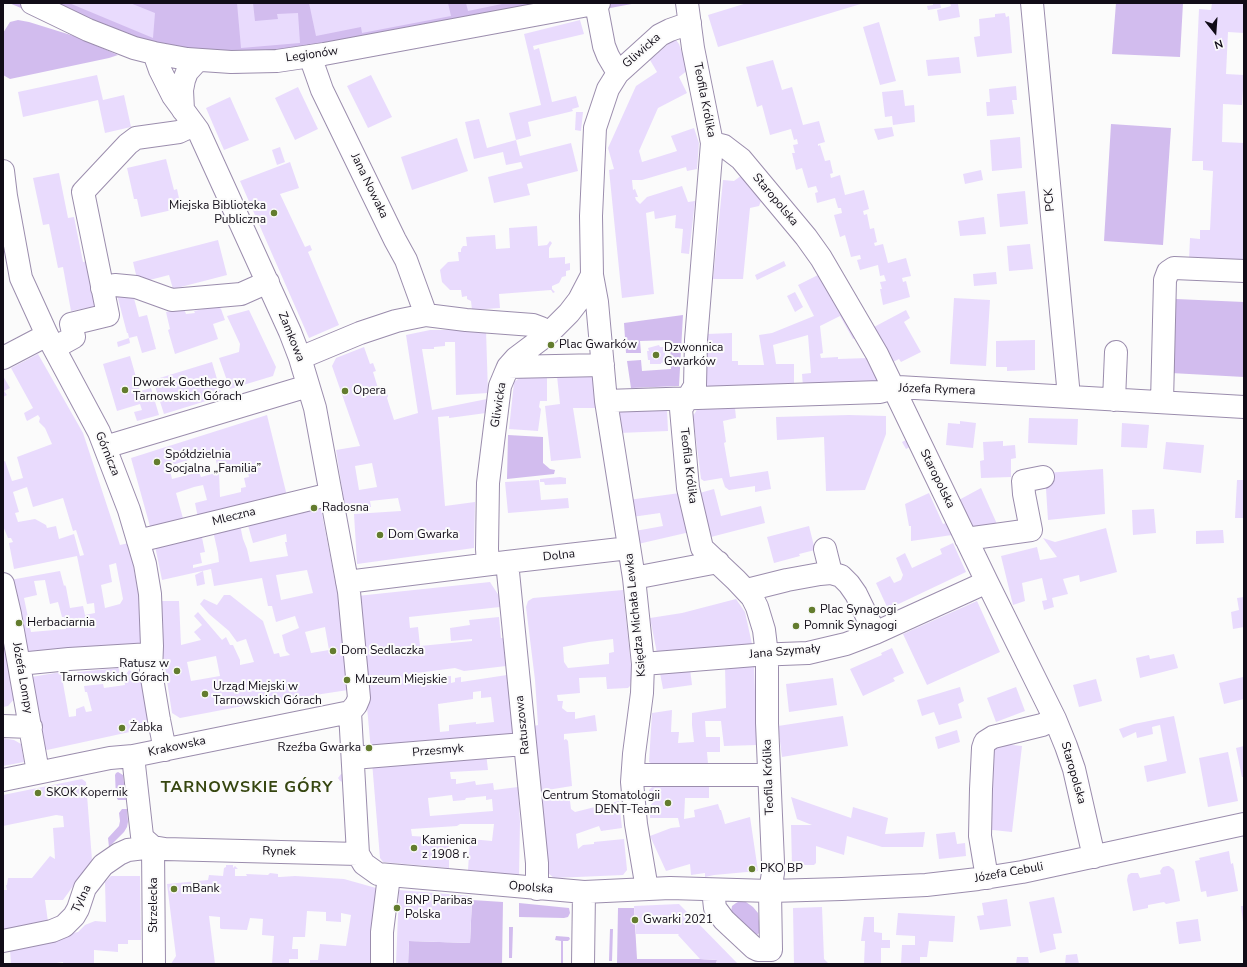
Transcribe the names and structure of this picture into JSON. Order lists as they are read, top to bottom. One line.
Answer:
{"streets":{"street":["Gliwicka","Legionów","Teofila Królika","Jana Nowaka","Staropolska","PCK","Zamkowa","Józefa Rymera","Górnicza","Mleczna","Dolna","Księdza Michała Lewka","Jana Szymały","Józefa Lompy","Ratuszowa","Krakowska","Przesmyk","Rynek","Józefa Cebuli","Opolska","Tylna","Strzelecka"]},"crossings":[["Gliwicka","Legionów"],["Gliwicka","Teofila Królika"],["Gliwicka","Dolna"],["Gliwicka","Księdza Michała Lewka"],["Gliwicka","Ratuszowa"],["Legionów","Jana Nowaka"],["Legionów","Zamkowa"],["Teofila Królika","Staropolska"],["Teofila Królika","Józefa Rymera"],["Teofila Królika","Jana Szymały"],["Teofila Królika","Józefa Cebuli"],["Teofila Królika","Opolska"],["Staropolska","Józefa Rymera"],["Staropolska","Jana Szymały"],["Staropolska","Józefa Cebuli"],["PCK","Józefa Rymera"],["Zamkowa","Mleczna"],["Józefa Rymera","Księdza Michała Lewka"],["Górnicza","Mleczna"],["Górnicza","Krakowska"],["Dolna","Księdza Michała Lewka"],["Dolna","Ratuszowa"],["Księdza Michała Lewka","Jana Szymały"],["Księdza Michała Lewka","Opolska"],["Józefa Lompy","Krakowska"],["Ratuszowa","Przesmyk"],["Ratuszowa","Opolska"],["Rynek","Tylna"],["Rynek","Strzelecka"],["Józefa Cebuli","Opolska"],["Tylna","Strzelecka"]],"districts":["TARNOWSKIE GÓRY"],"places":["Miejska Biblioteka Publiczna","Plac Gwarków","Dzwonnica Gwarków","Dworek Goethego w Tarnowskich Górach","Opera","Spółdzielnia Socjalna „Familia”","Radosna","Dom Gwarka","Plac Synagogi","Herbaciarnia","Pomnik Synagogi","Dom Sedlaczka","Ratusz w Tarnowskich Górach","Muzeum Miejskie","Urząd Miejski w Tarnowskich Górach","Żabka","Rzeźba Gwarka","SKOK Kopernik","Centrum Stomatologii DENT-Team","Kamienica z 1908 r.","PKO BP","mBank","BNP Paribas Polska","Gwarki 2021"],"north":"bottom"}
